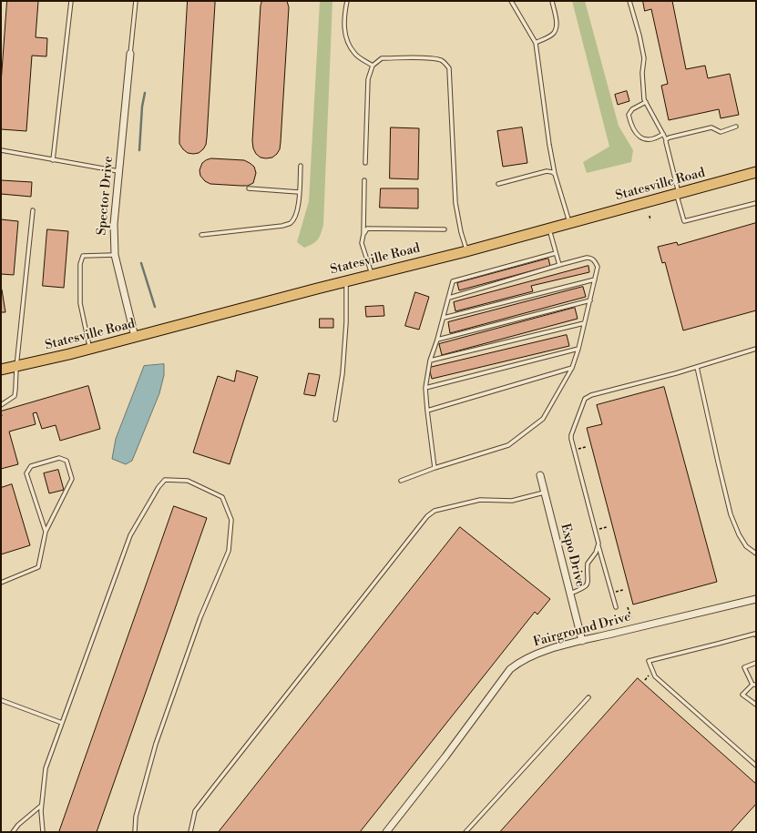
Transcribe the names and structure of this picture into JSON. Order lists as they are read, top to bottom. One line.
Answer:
{"streets":{"main road":["Statesville Road"],"street":["Spector Drive","Expo Drive","Fairground Drive"]},"crossings":[["Statesville Road","Spector Drive"],["Expo Drive","Fairground Drive"]]}
